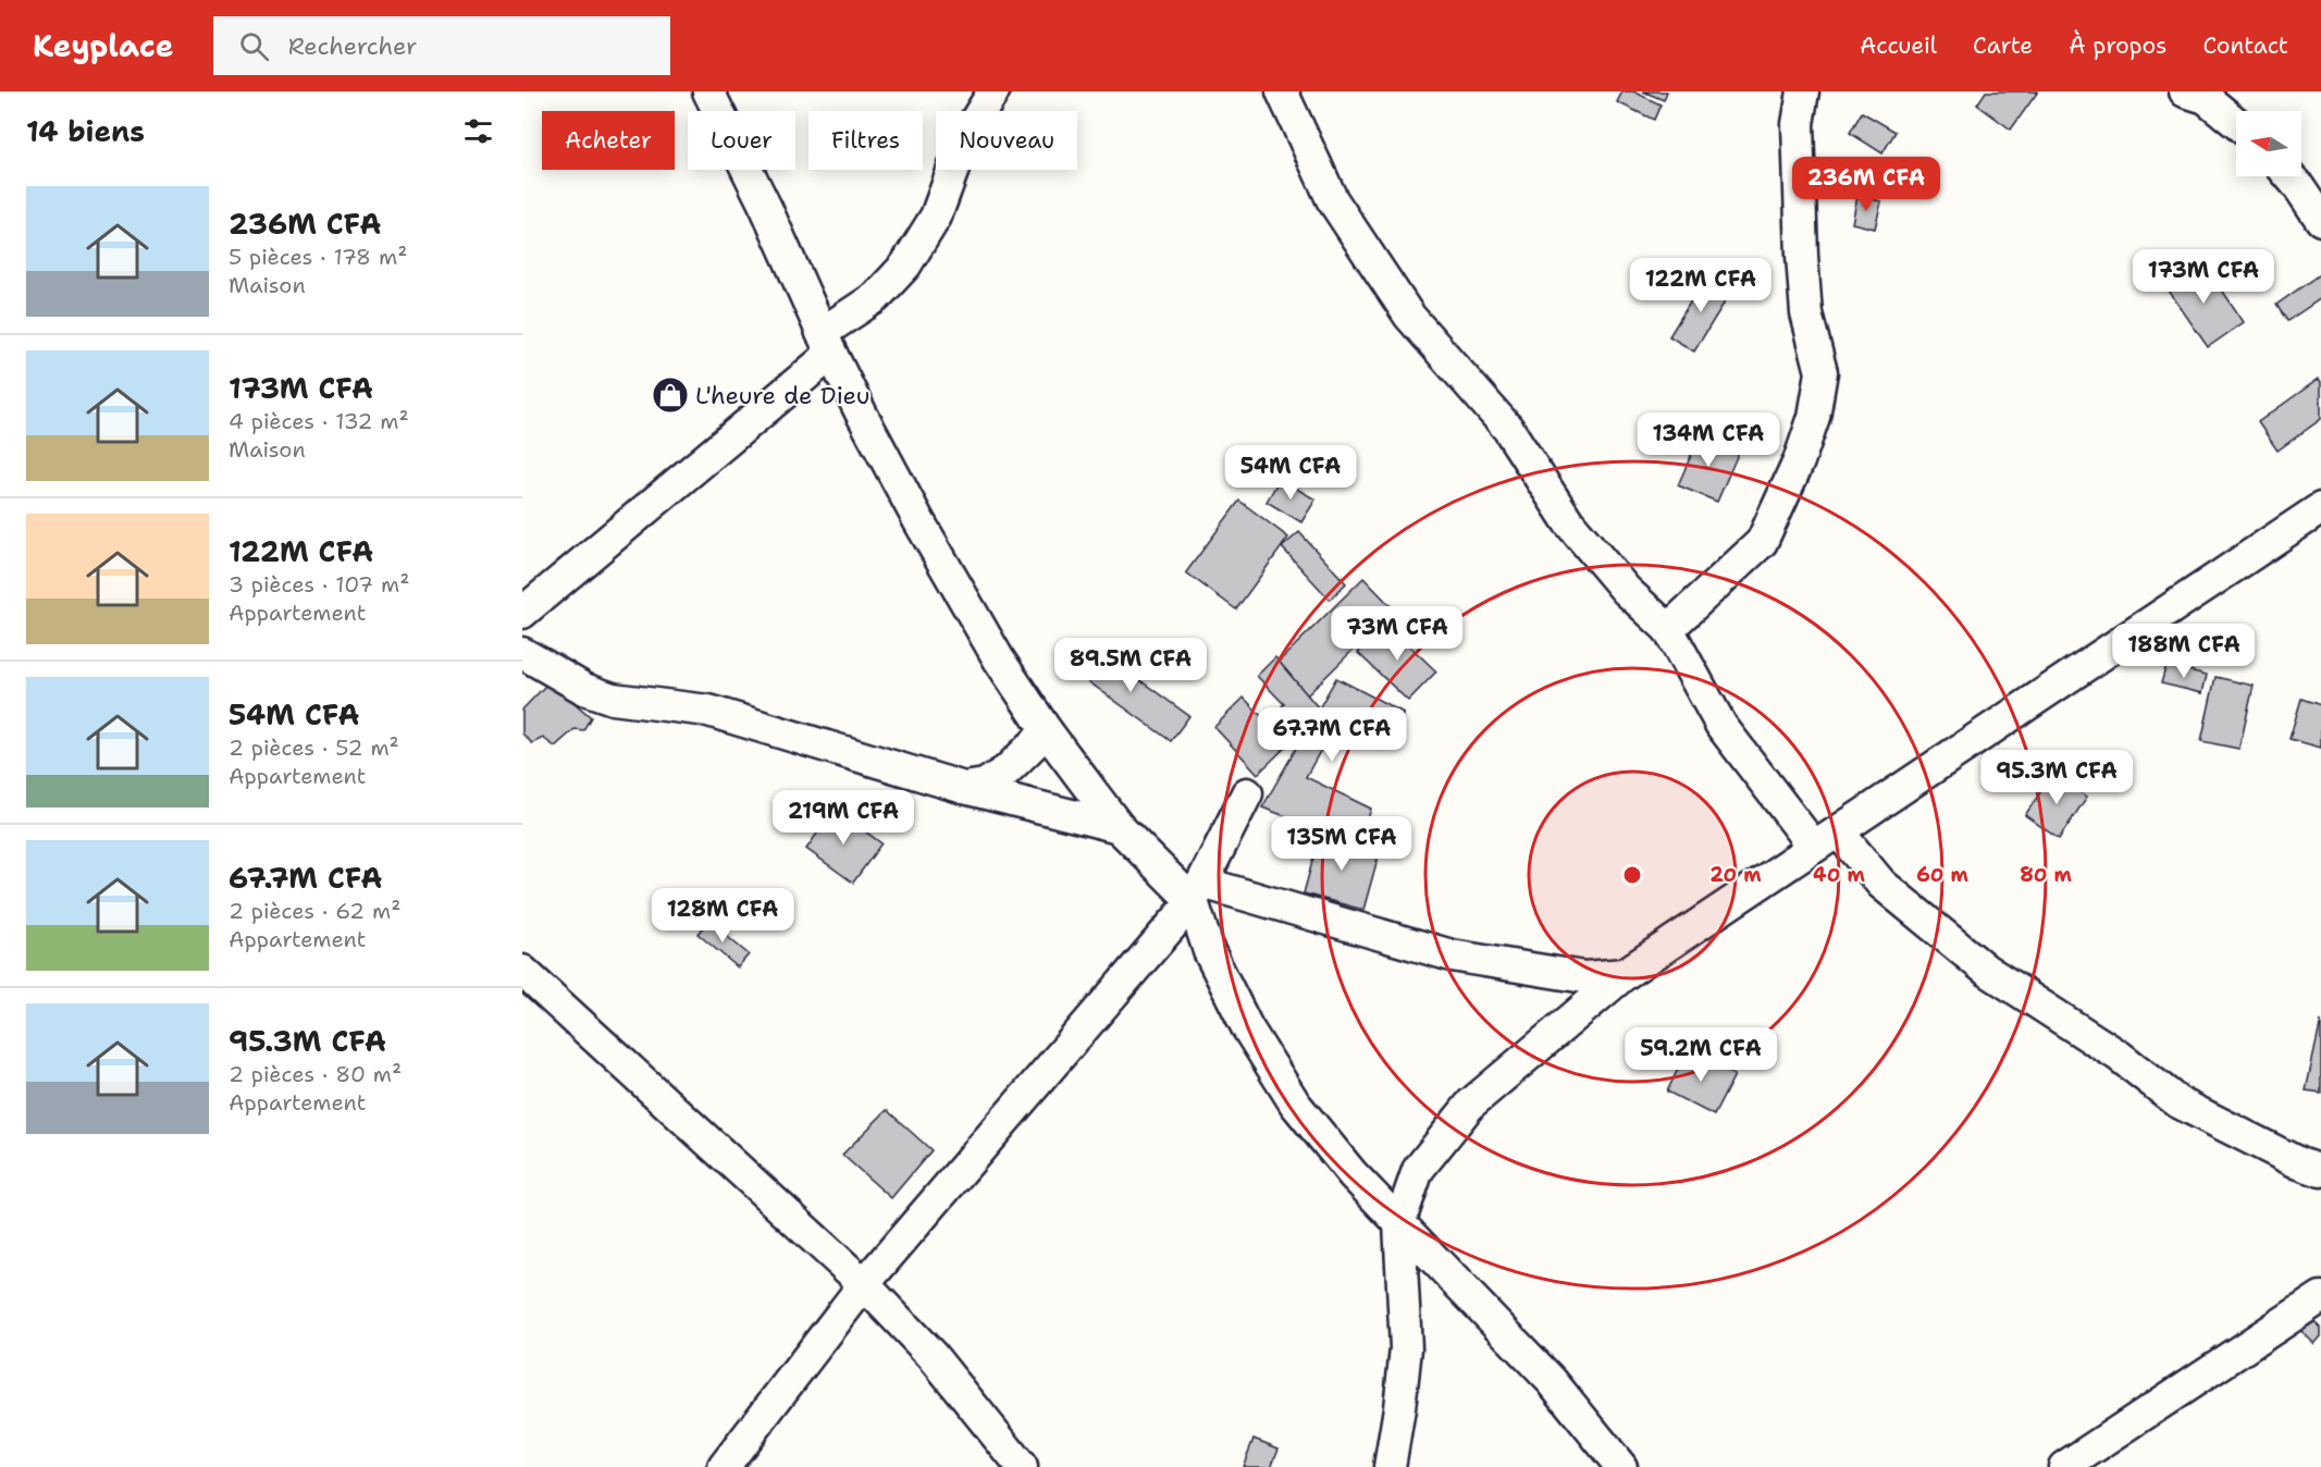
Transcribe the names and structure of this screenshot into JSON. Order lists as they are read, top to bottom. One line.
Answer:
{"places":{"shop":["L'heure de Dieu"]},"north":"left","page":{"header":"Keyplace","search":"Rechercher","nav":["Accueil","Carte","À propos","Contact"],"heading":"14 biens","chip":["Acheter","Louer","Filtres","Nouveau"],"price":["236M CFA","173M CFA","122M CFA","134M CFA","54M CFA","73M CFA","188M CFA","89.5M CFA","67.7M CFA","95.3M CFA","219M CFA","135M CFA","128M CFA","59.2M CFA"],"list":[{"name":"236M CFA","note":"5 pièces · 178 m² · Maison"},{"name":"173M CFA","note":"4 pièces · 132 m² · Maison"},{"name":"122M CFA","note":"3 pièces · 107 m² · Appartement"},{"name":"54M CFA","note":"2 pièces · 52 m² · Appartement"},{"name":"67.7M CFA","note":"2 pièces · 62 m² · Appartement"},{"name":"95.3M CFA","note":"2 pièces · 80 m² · Appartement"}]},"rings":["20 m","40 m","60 m","80 m"]}
